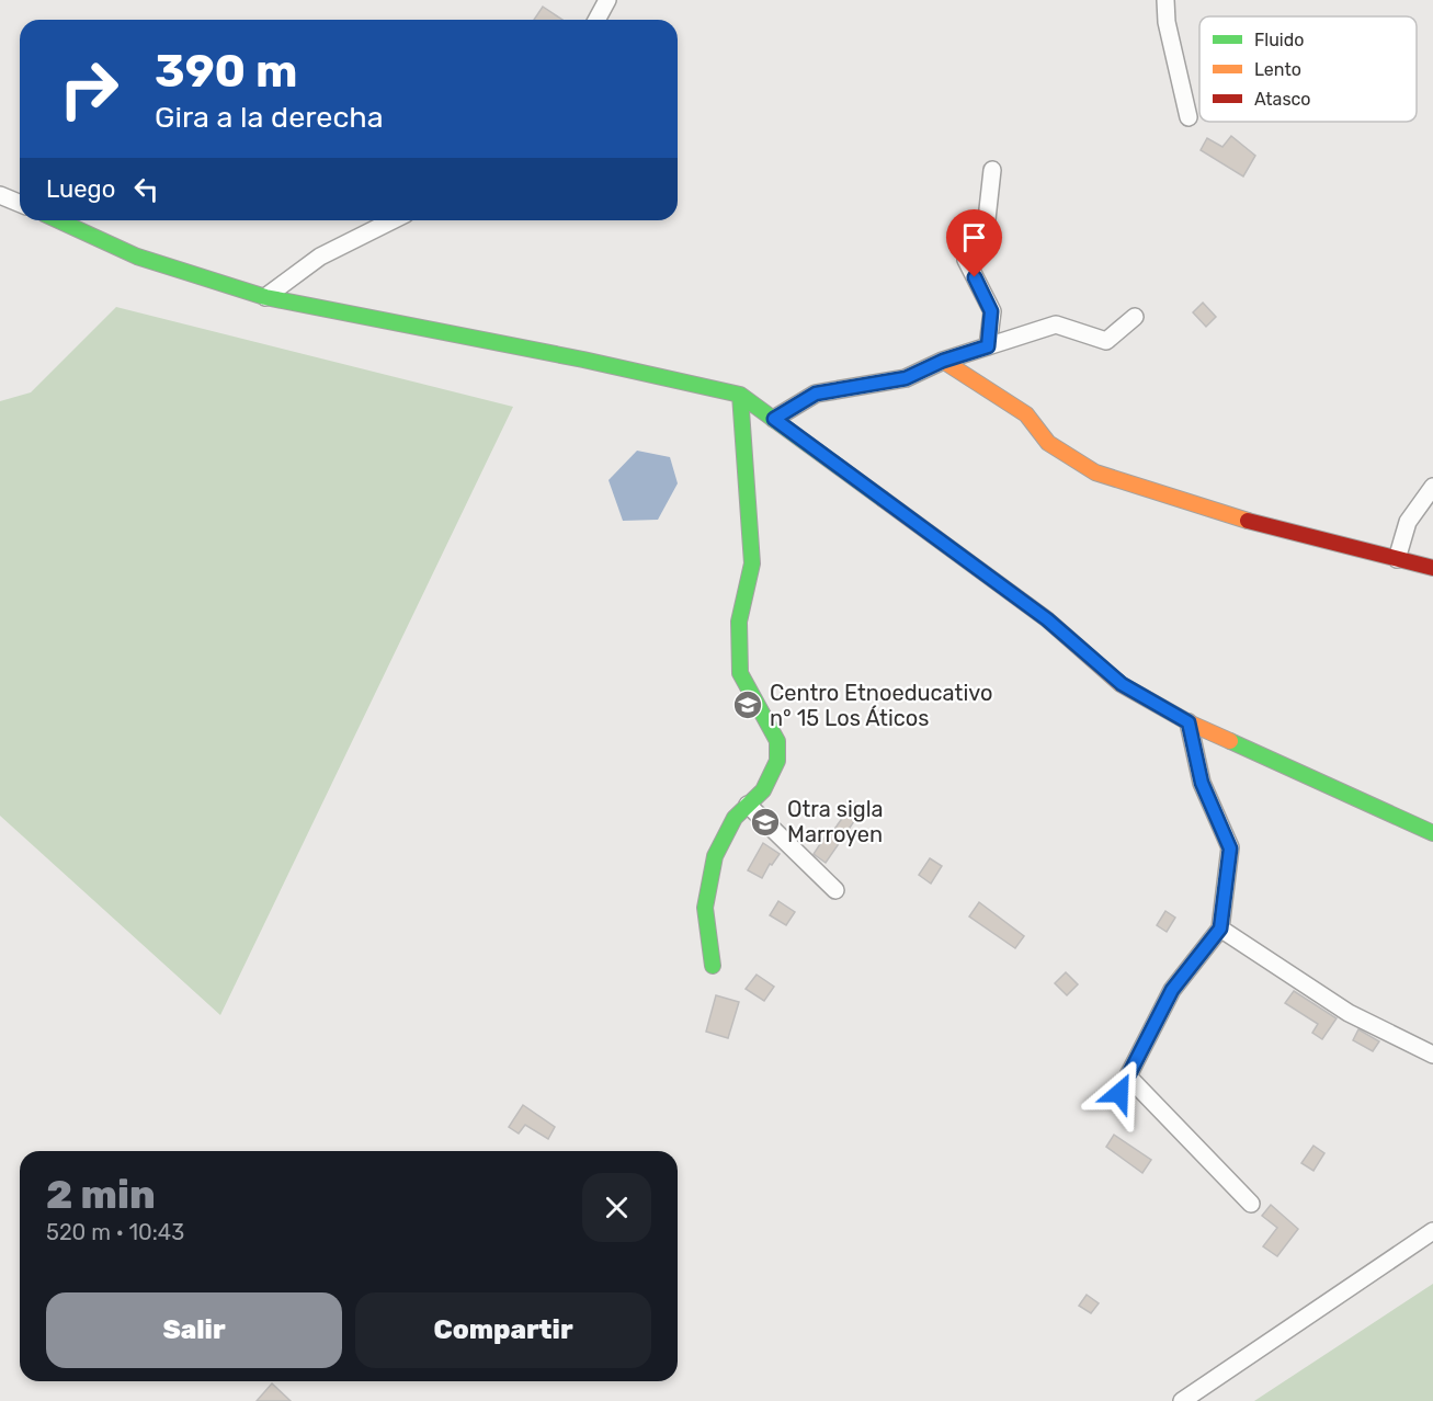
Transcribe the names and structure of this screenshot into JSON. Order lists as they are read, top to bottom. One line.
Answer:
{"places":{"school or university":["Centro Etnoeducativo n° 15 Los Áticos","Otra sigla Marroyen"]},"legend":["Fluido","Lento","Atasco"],"page":{"turn":["390 m","Gira a la derecha"],"then":"Luego","heading":["2 min","520 m · 10:43"],"buttons":["Salir","Compartir"]}}
